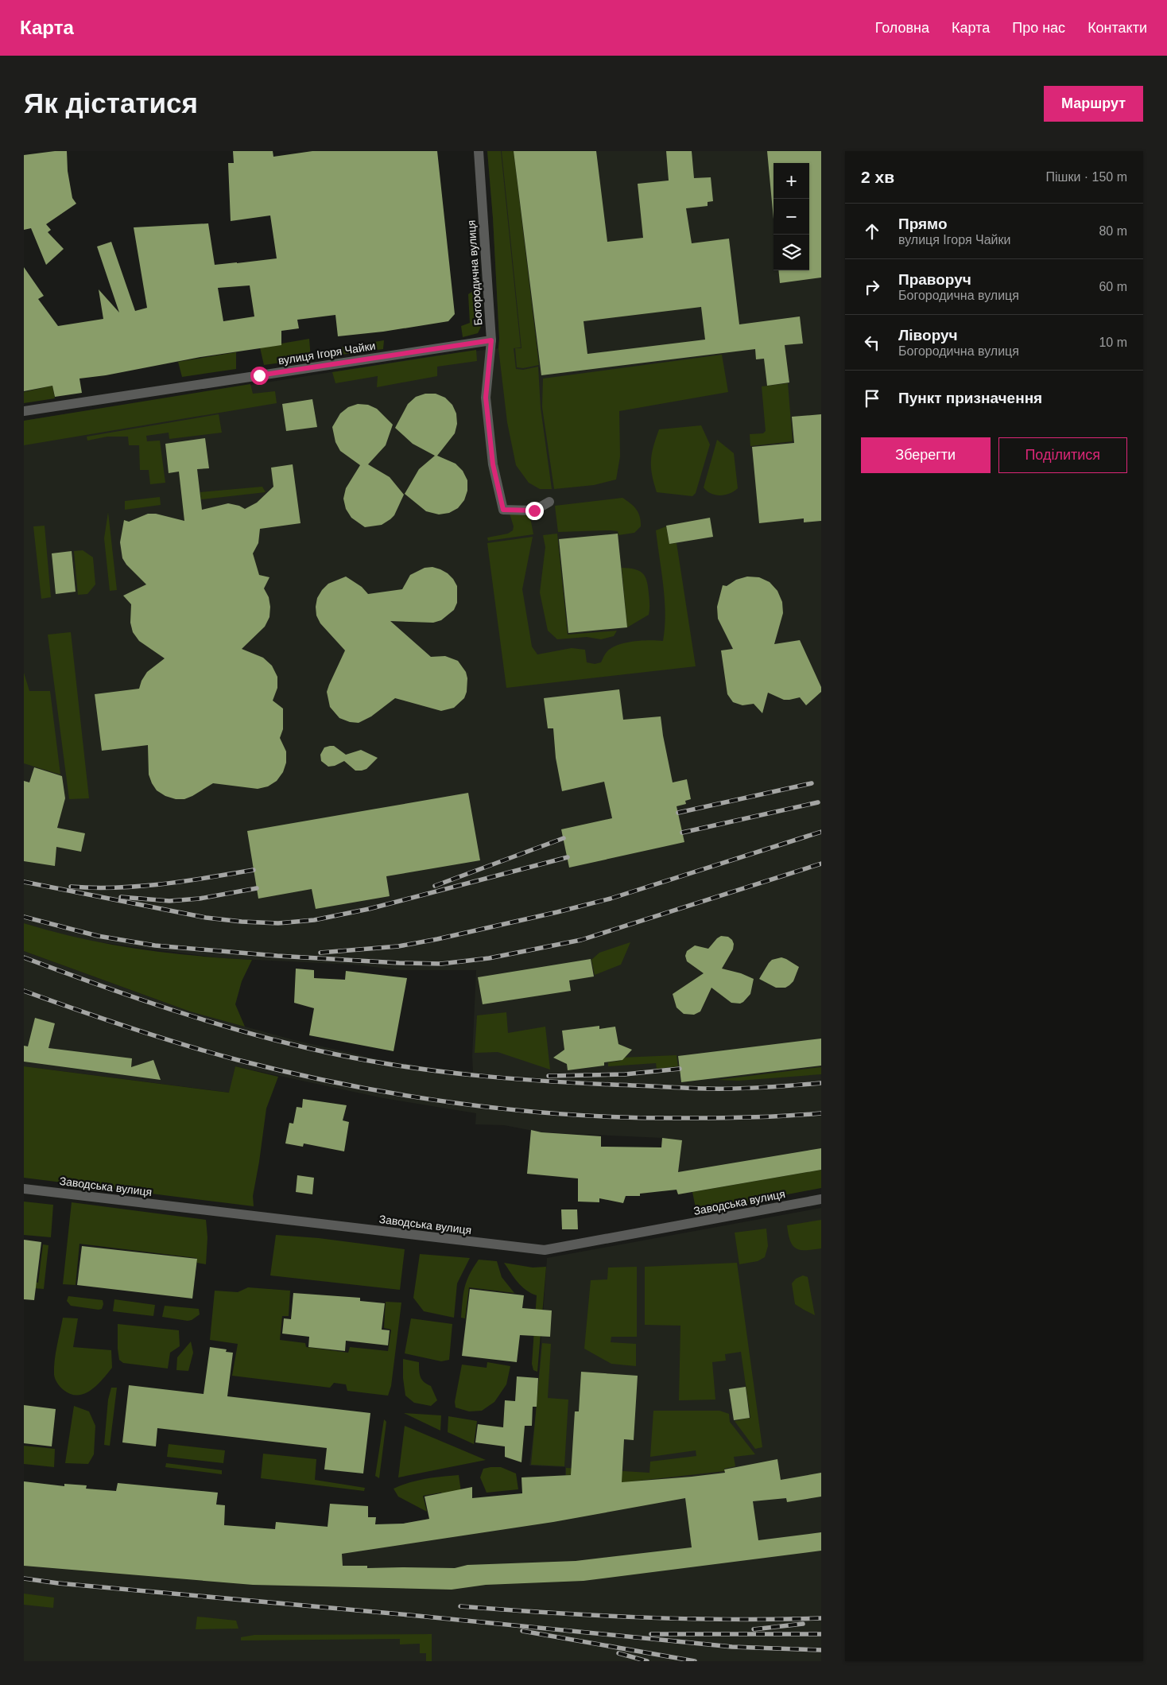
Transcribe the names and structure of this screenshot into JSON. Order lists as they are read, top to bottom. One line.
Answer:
{"streets":{"street":["Богородична вулиця","вулиця Ігоря Чайки","Заводська вулиця"]},"crossings":[["Богородична вулиця","вулиця Ігоря Чайки"]],"page":{"header":"Карта","nav":["Головна","Карта","Про нас","Контакти"],"buttons":["Маршрут",["Зберегти","Поділитися"]],"title":"Як дістатися","heading":["2 хв","Пішки · 150 m"],"map_buttons":["+","−"],"list":[["Прямо","вулиця Ігоря Чайки","80 m"],["Праворуч","Богородична вулиця","60 m"],["Ліворуч","Богородична вулиця","10 m"],"Пункт призначення"]}}
